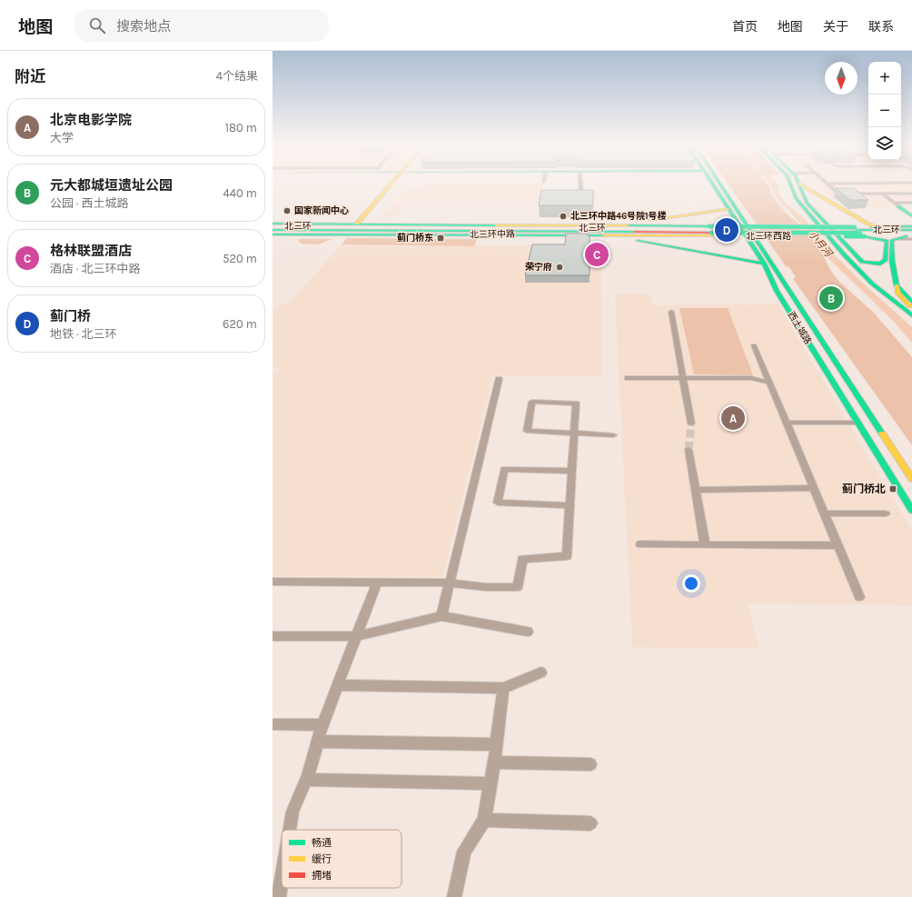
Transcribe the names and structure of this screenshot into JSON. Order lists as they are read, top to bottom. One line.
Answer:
{"streets":{"main road":["北三环","北三环中路","西土城路"]},"crossings":[["北三环","北三环中路"]],"water":["小月河"],"places":{"other":["国家新闻中心","北三环中路46号院1号楼","荣宁府"],"transit":["蓟门桥东","蓟门桥北"]},"legend":["畅通","缓行","拥堵"],"north":"bottom","page":{"header":"地图","search":"搜索地点","nav":["首页","地图","关于","联系"],"heading":["附近","4个结果"],"map_buttons":["+","−"],"list":[{"mark":"A","name":"北京电影学院","note":"大学","value":"180 m"},{"mark":"B","name":"元大都城垣遗址公园","note":"公园 · 西土城路","value":"440 m"},{"mark":"C","name":"格林联盟酒店","note":"酒店 · 北三环中路","value":"520 m"},{"mark":"D","name":"蓟门桥","note":"地铁 · 北三环","value":"620 m"}],"pins":["D","C","B","A"]}}
